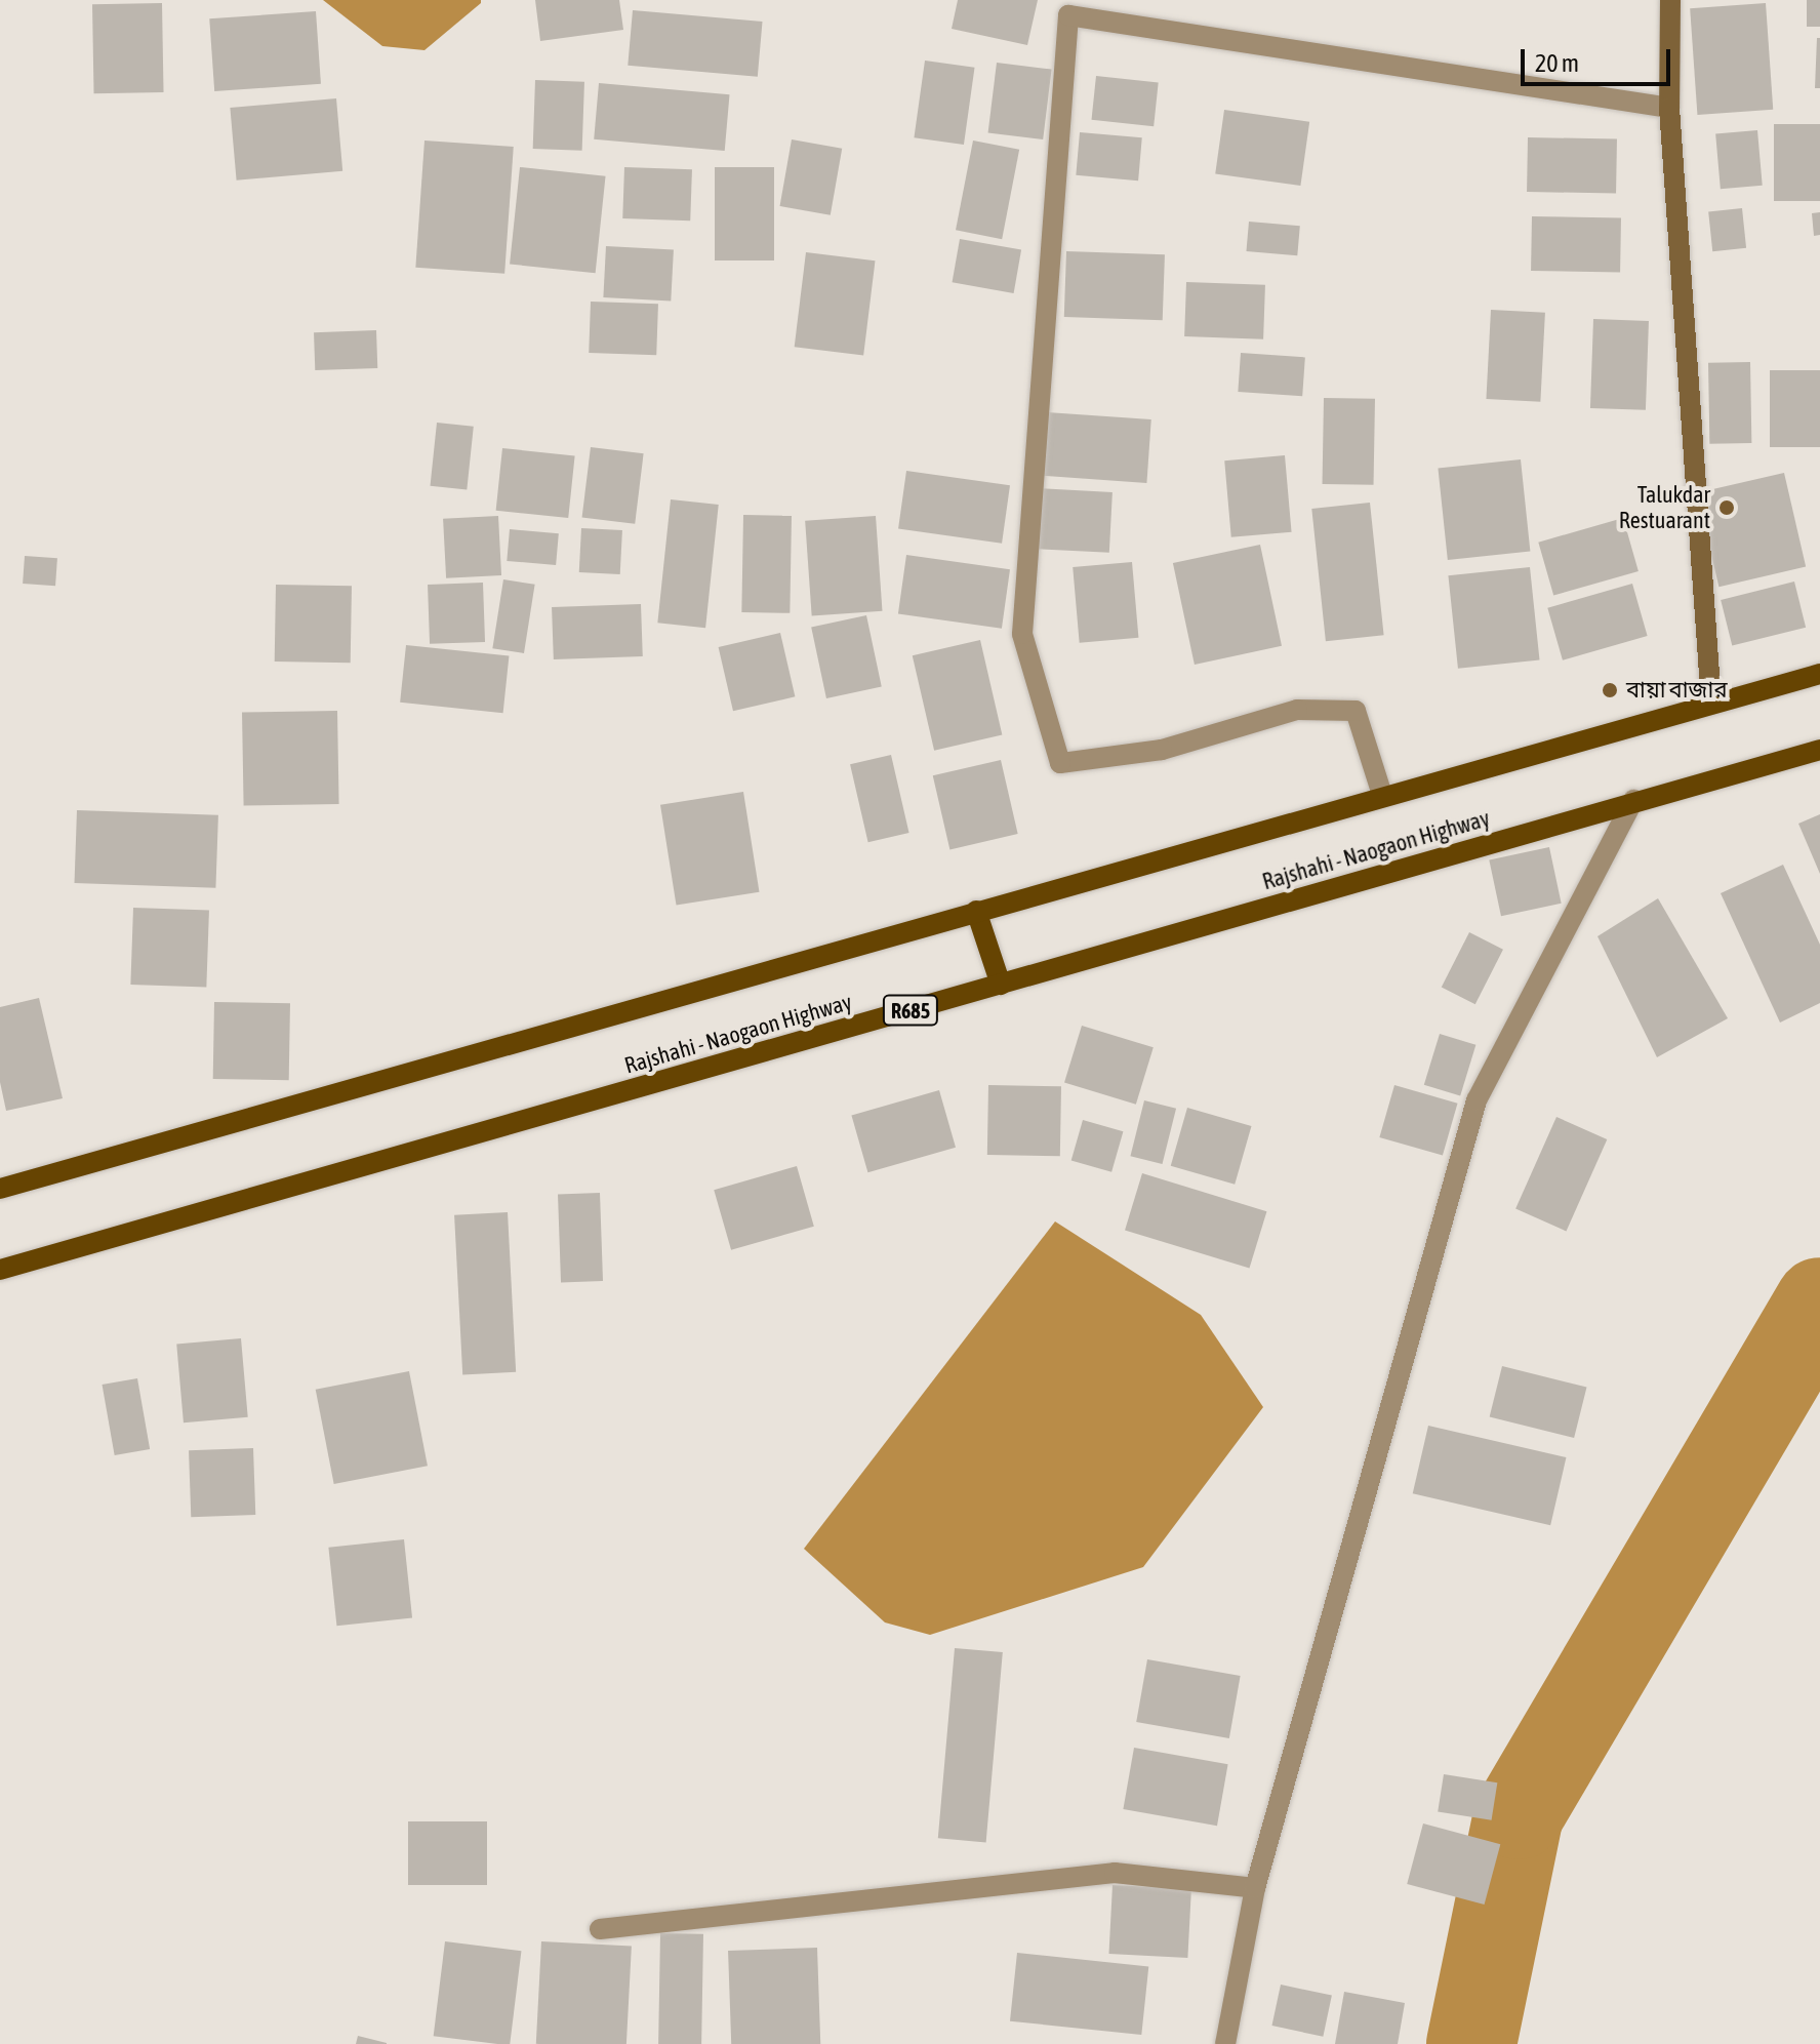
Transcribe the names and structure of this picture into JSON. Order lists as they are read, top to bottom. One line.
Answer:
{"streets":{"main road":["Rajshahi - Naogaon Highway","R685"]},"places":["Talukdar Restuarant","বায়া বাজার"],"scale_bar":"20 m"}
